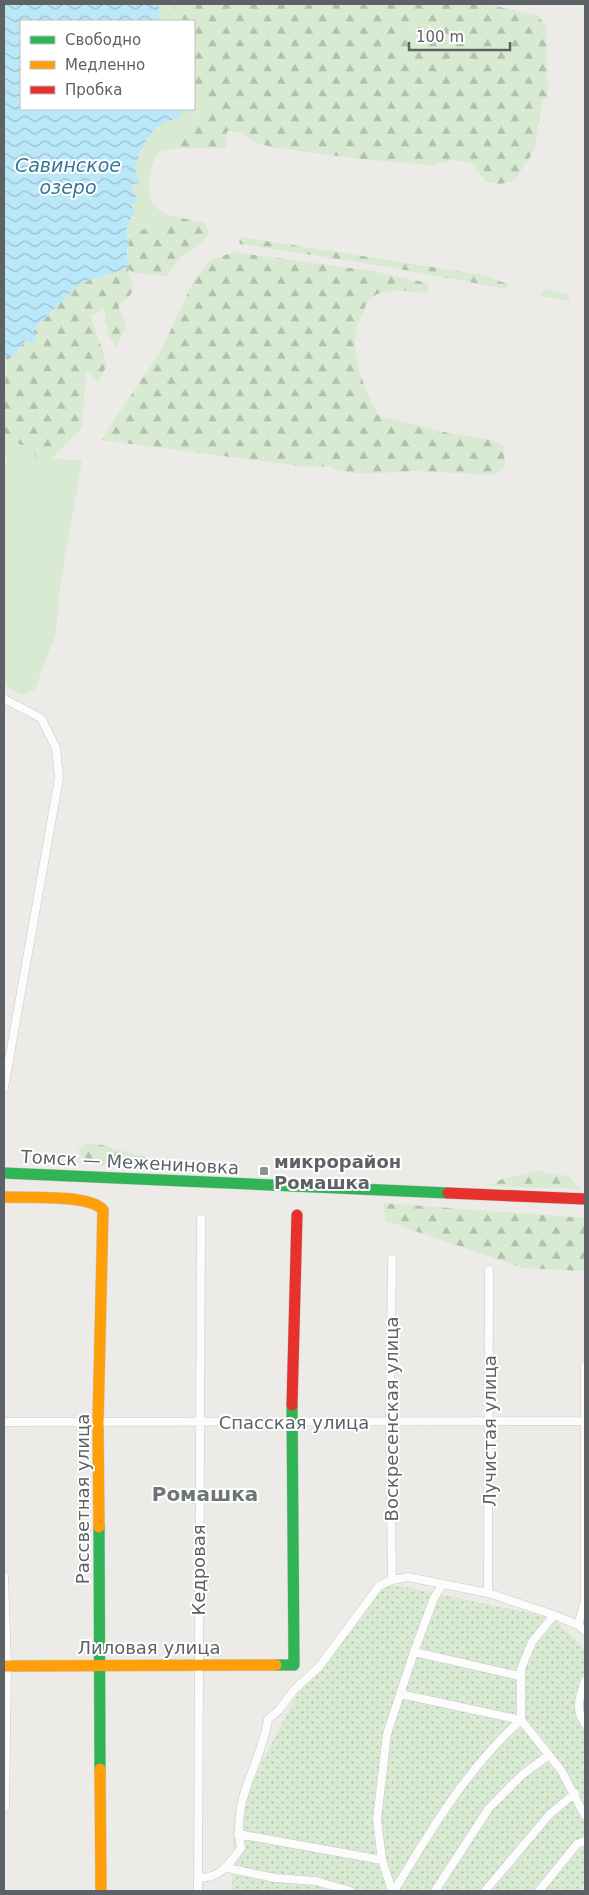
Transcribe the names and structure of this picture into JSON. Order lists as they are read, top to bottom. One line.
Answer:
{"streets":{"street":["Томск — Межениновка","Воскресенская улица","Спасская улица","Лучистая улица","Рассветная улица","Кедровая","Лиловая улица"]},"crossings":[["Воскресенская улица","Спасская улица"],["Спасская улица","Лучистая улица"],["Спасская улица","Рассветная улица"],["Спасская улица","Кедровая"],["Спасская улица","Лиловая улица"],["Рассветная улица","Лиловая улица"],["Кедровая","Лиловая улица"]],"districts":["Ромашка"],"water":["Савинское озеро"],"places":{"transit":["микрорайон Ромашка"]},"legend":["Свободно","Медленно","Пробка"],"scale_bar":"100 m"}
